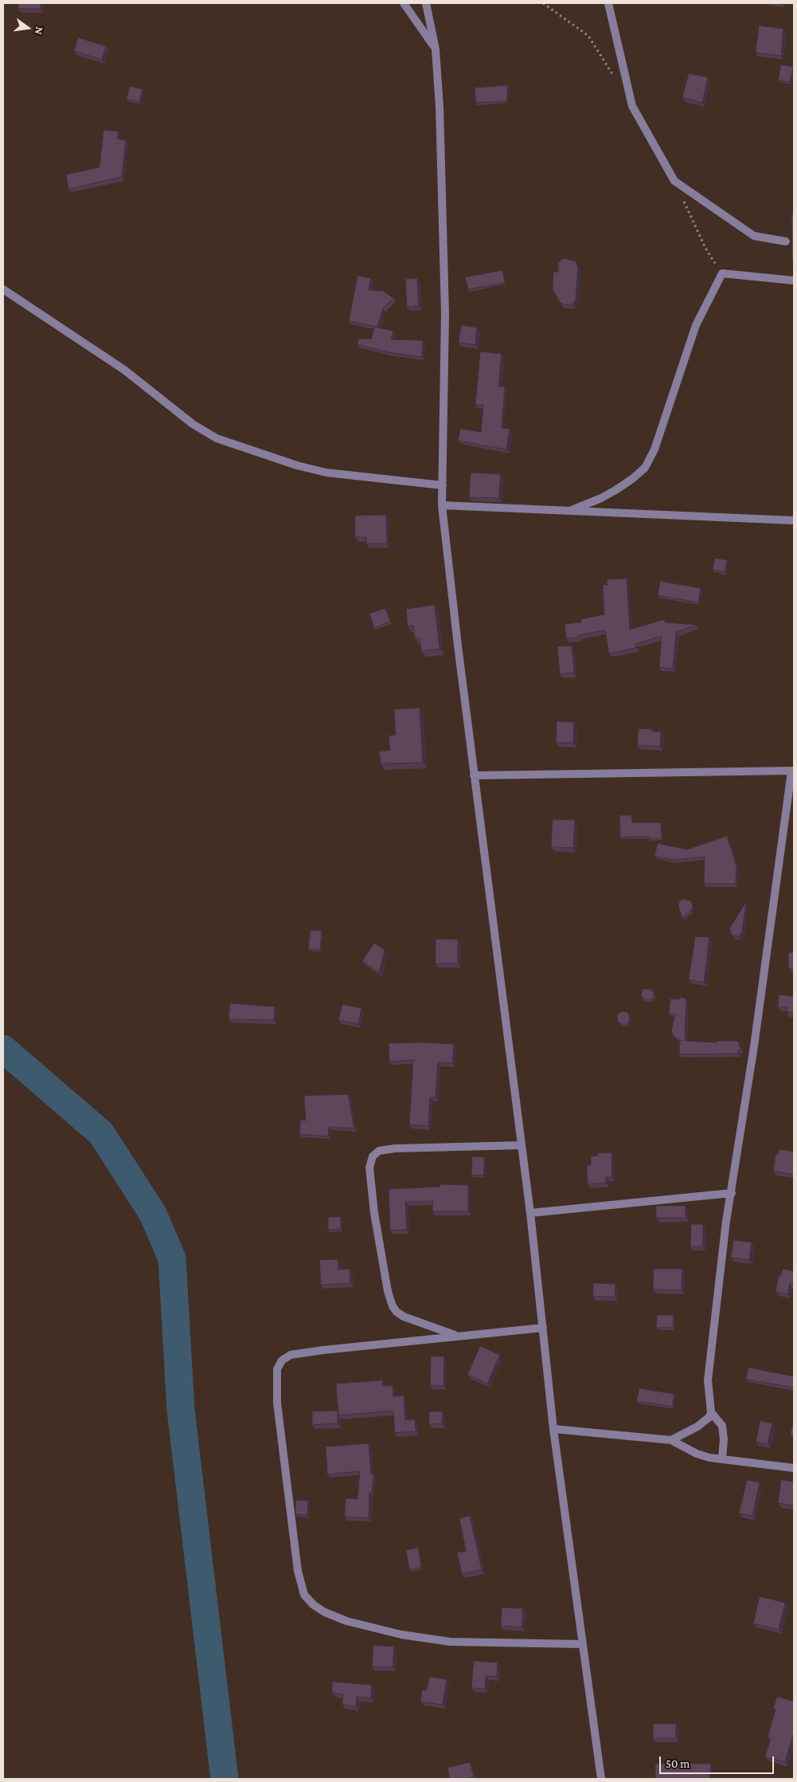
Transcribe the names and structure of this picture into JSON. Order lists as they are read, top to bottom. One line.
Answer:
{"scale_bar":"50 m","north":"right"}
